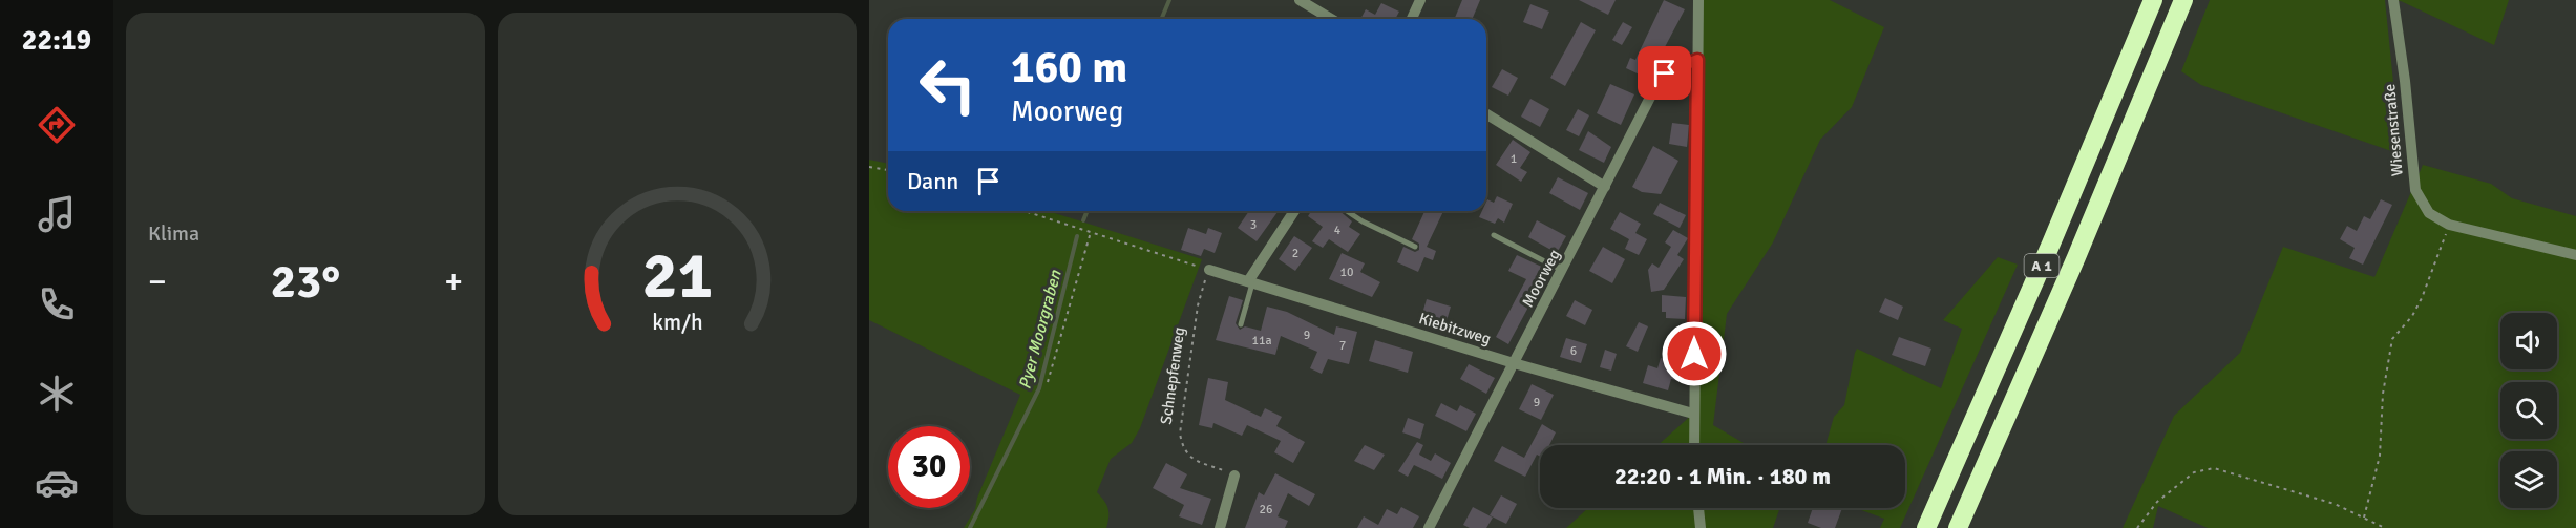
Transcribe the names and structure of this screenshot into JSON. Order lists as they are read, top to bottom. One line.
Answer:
{"streets":{"highway":["A 1"],"street":["Wiesenstraße","Moorweg","Kiebitzweg"],"path":["Schnepfenweg"]},"crossings":[["Moorweg","Kiebitzweg"],["Kiebitzweg","Schnepfenweg"]],"water":["Pyer Moorgraben"],"house_numbers":["1","3","4","2","10","9","11a","7","6","9","26"],"page":{"tabs":"22:19","tile":"Klima","turn":["160 m","Moorweg"],"then":"Dann","heat":["−","23°","+"],"limit":"30","trip":"22:20 · 1 Min. · 180 m","gauge":["21","km/h"]}}
